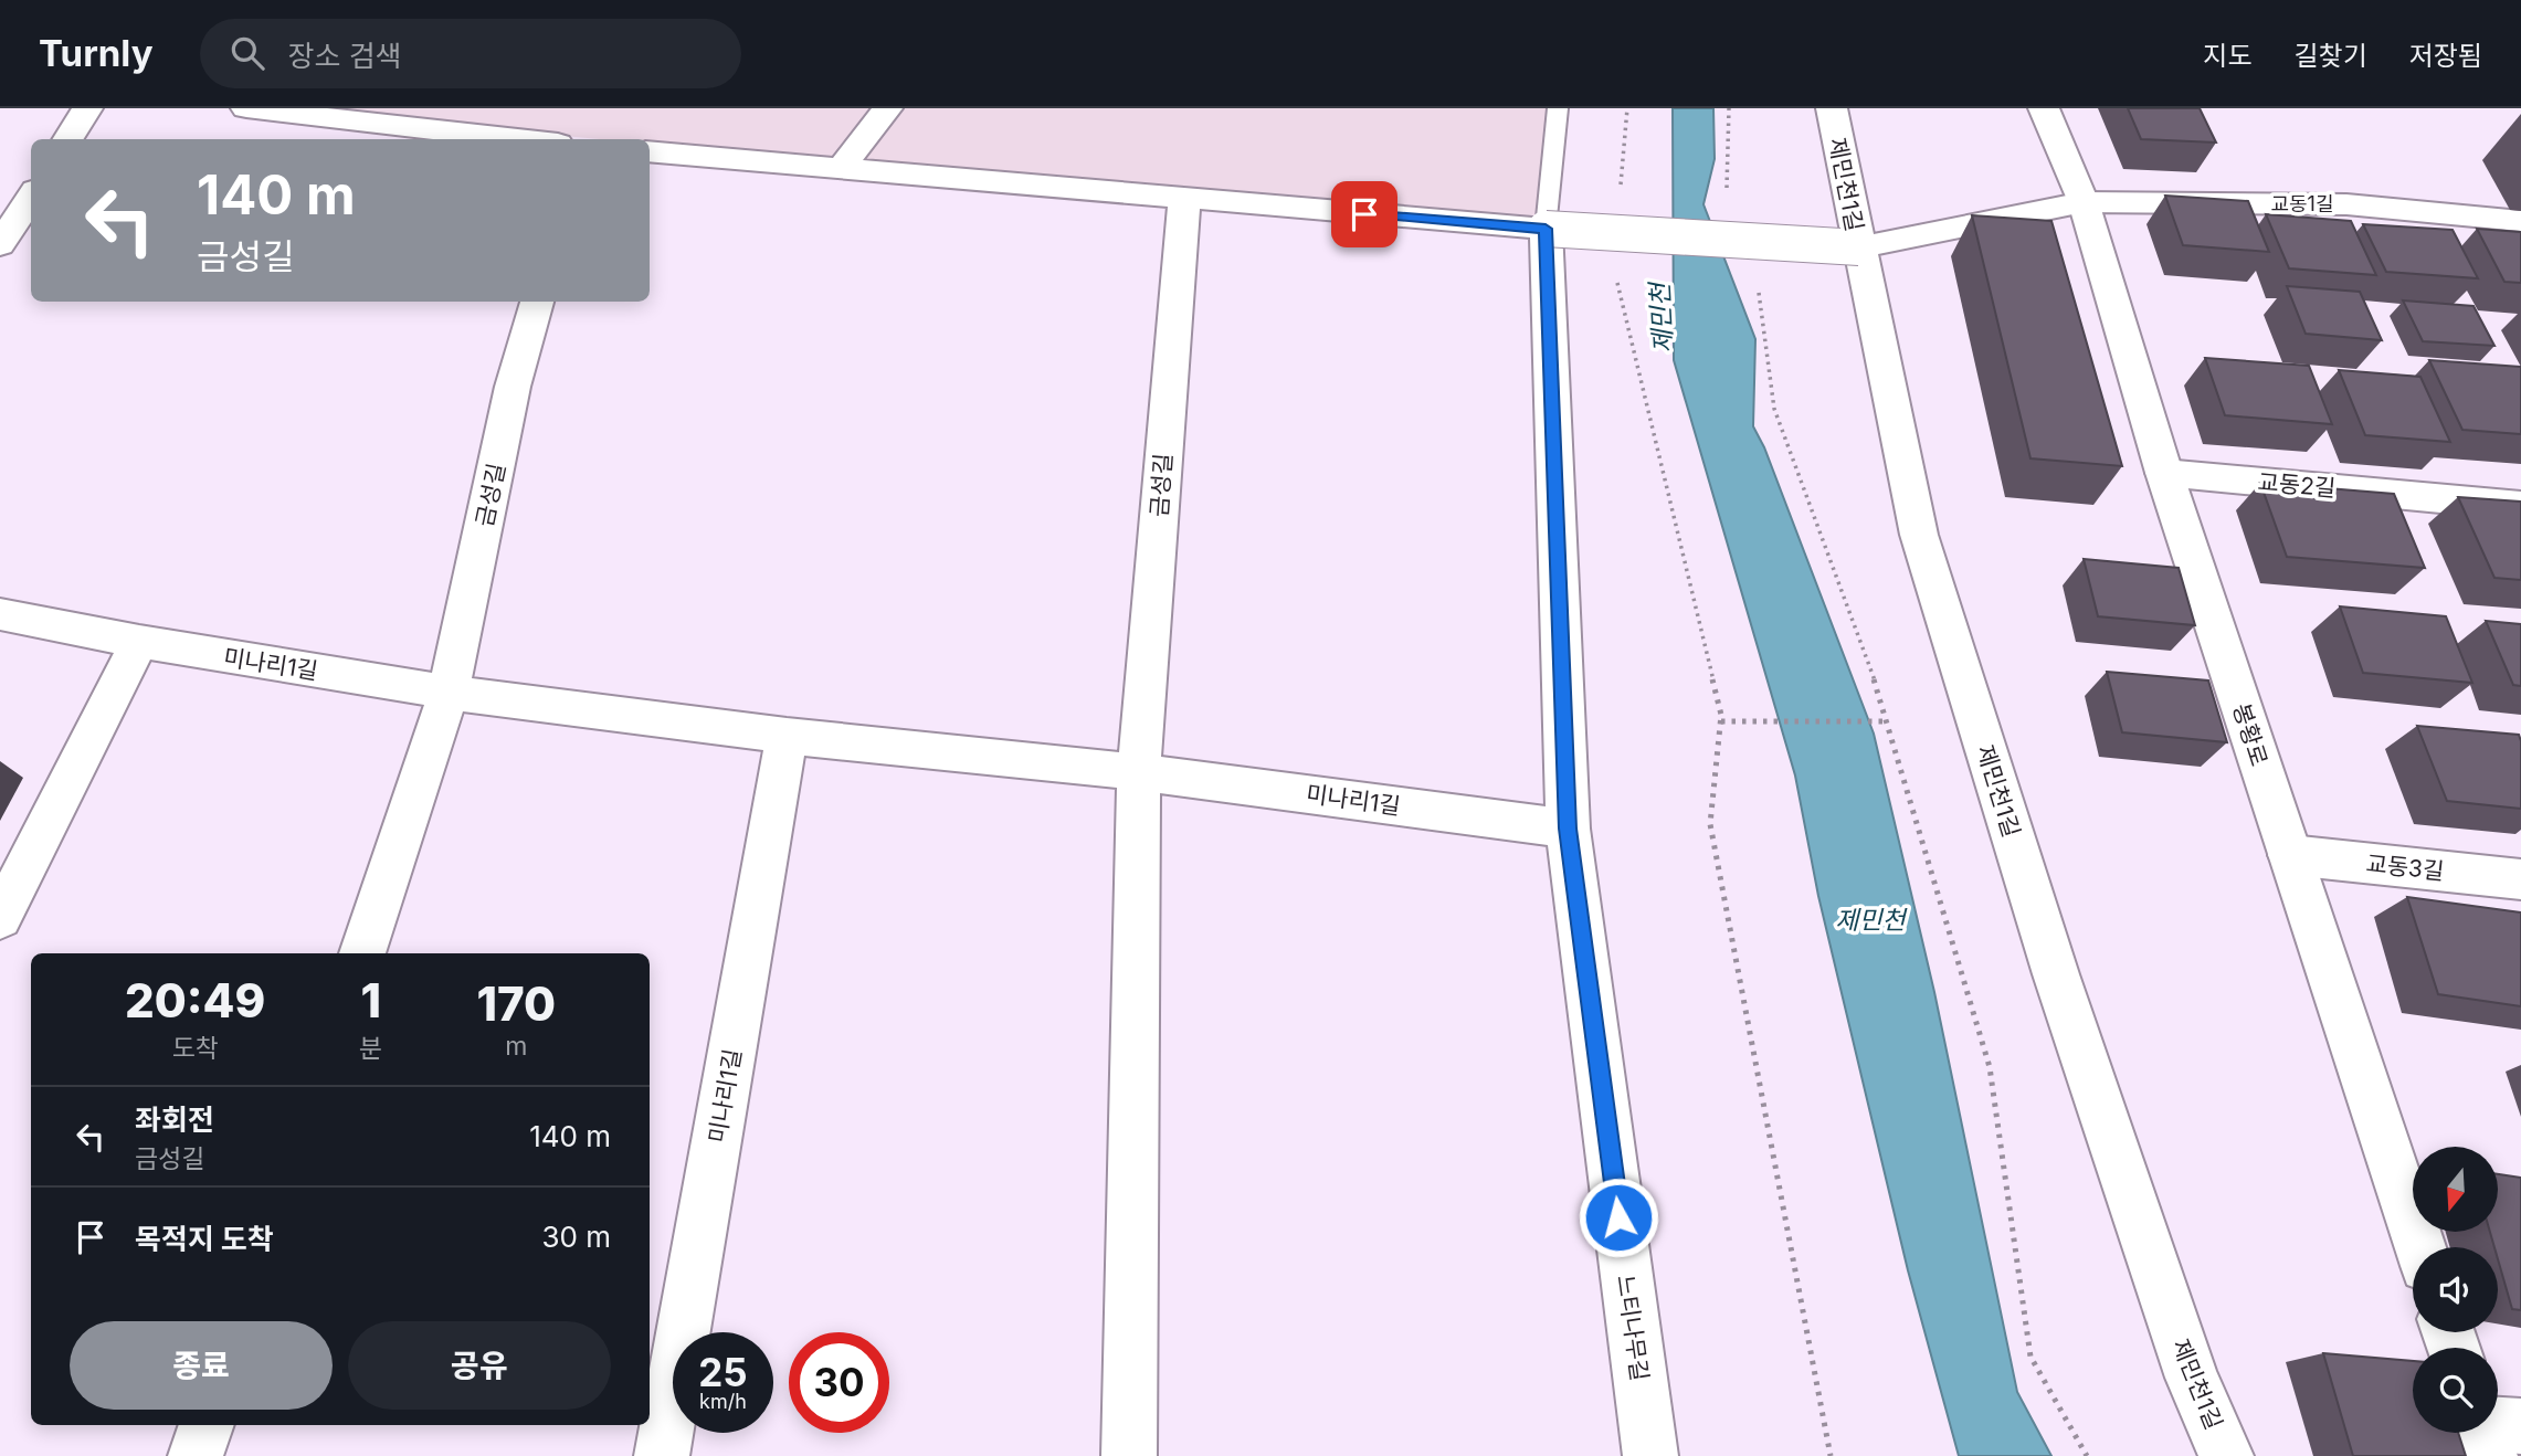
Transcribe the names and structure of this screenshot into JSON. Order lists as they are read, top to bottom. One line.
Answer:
{"streets":{"street":["제민천1길","교동1길","금성길","교동2길","미나리1길","봉황로","교동3길","느티나무길"]},"crossings":[["교동1길","봉황로"],["금성길","미나리1길"],["교동2길","봉황로"],["미나리1길","느티나무길"],["봉황로","교동3길"]],"water":["제민천"],"north":"bottom","page":{"header":"Turnly","search":"장소 검색","nav":["지도","길찾기","저장됨"],"turn":["140 m","금성길"],"eta":["20:49","도착","1","분","170","m"],"list":[{"name":"좌회전","note":"금성길","value":"140 m"},{"name":"목적지 도착","value":"30 m"}],"buttons":["종료","공유"],"speed":"25 km/h","limit":"30"}}
